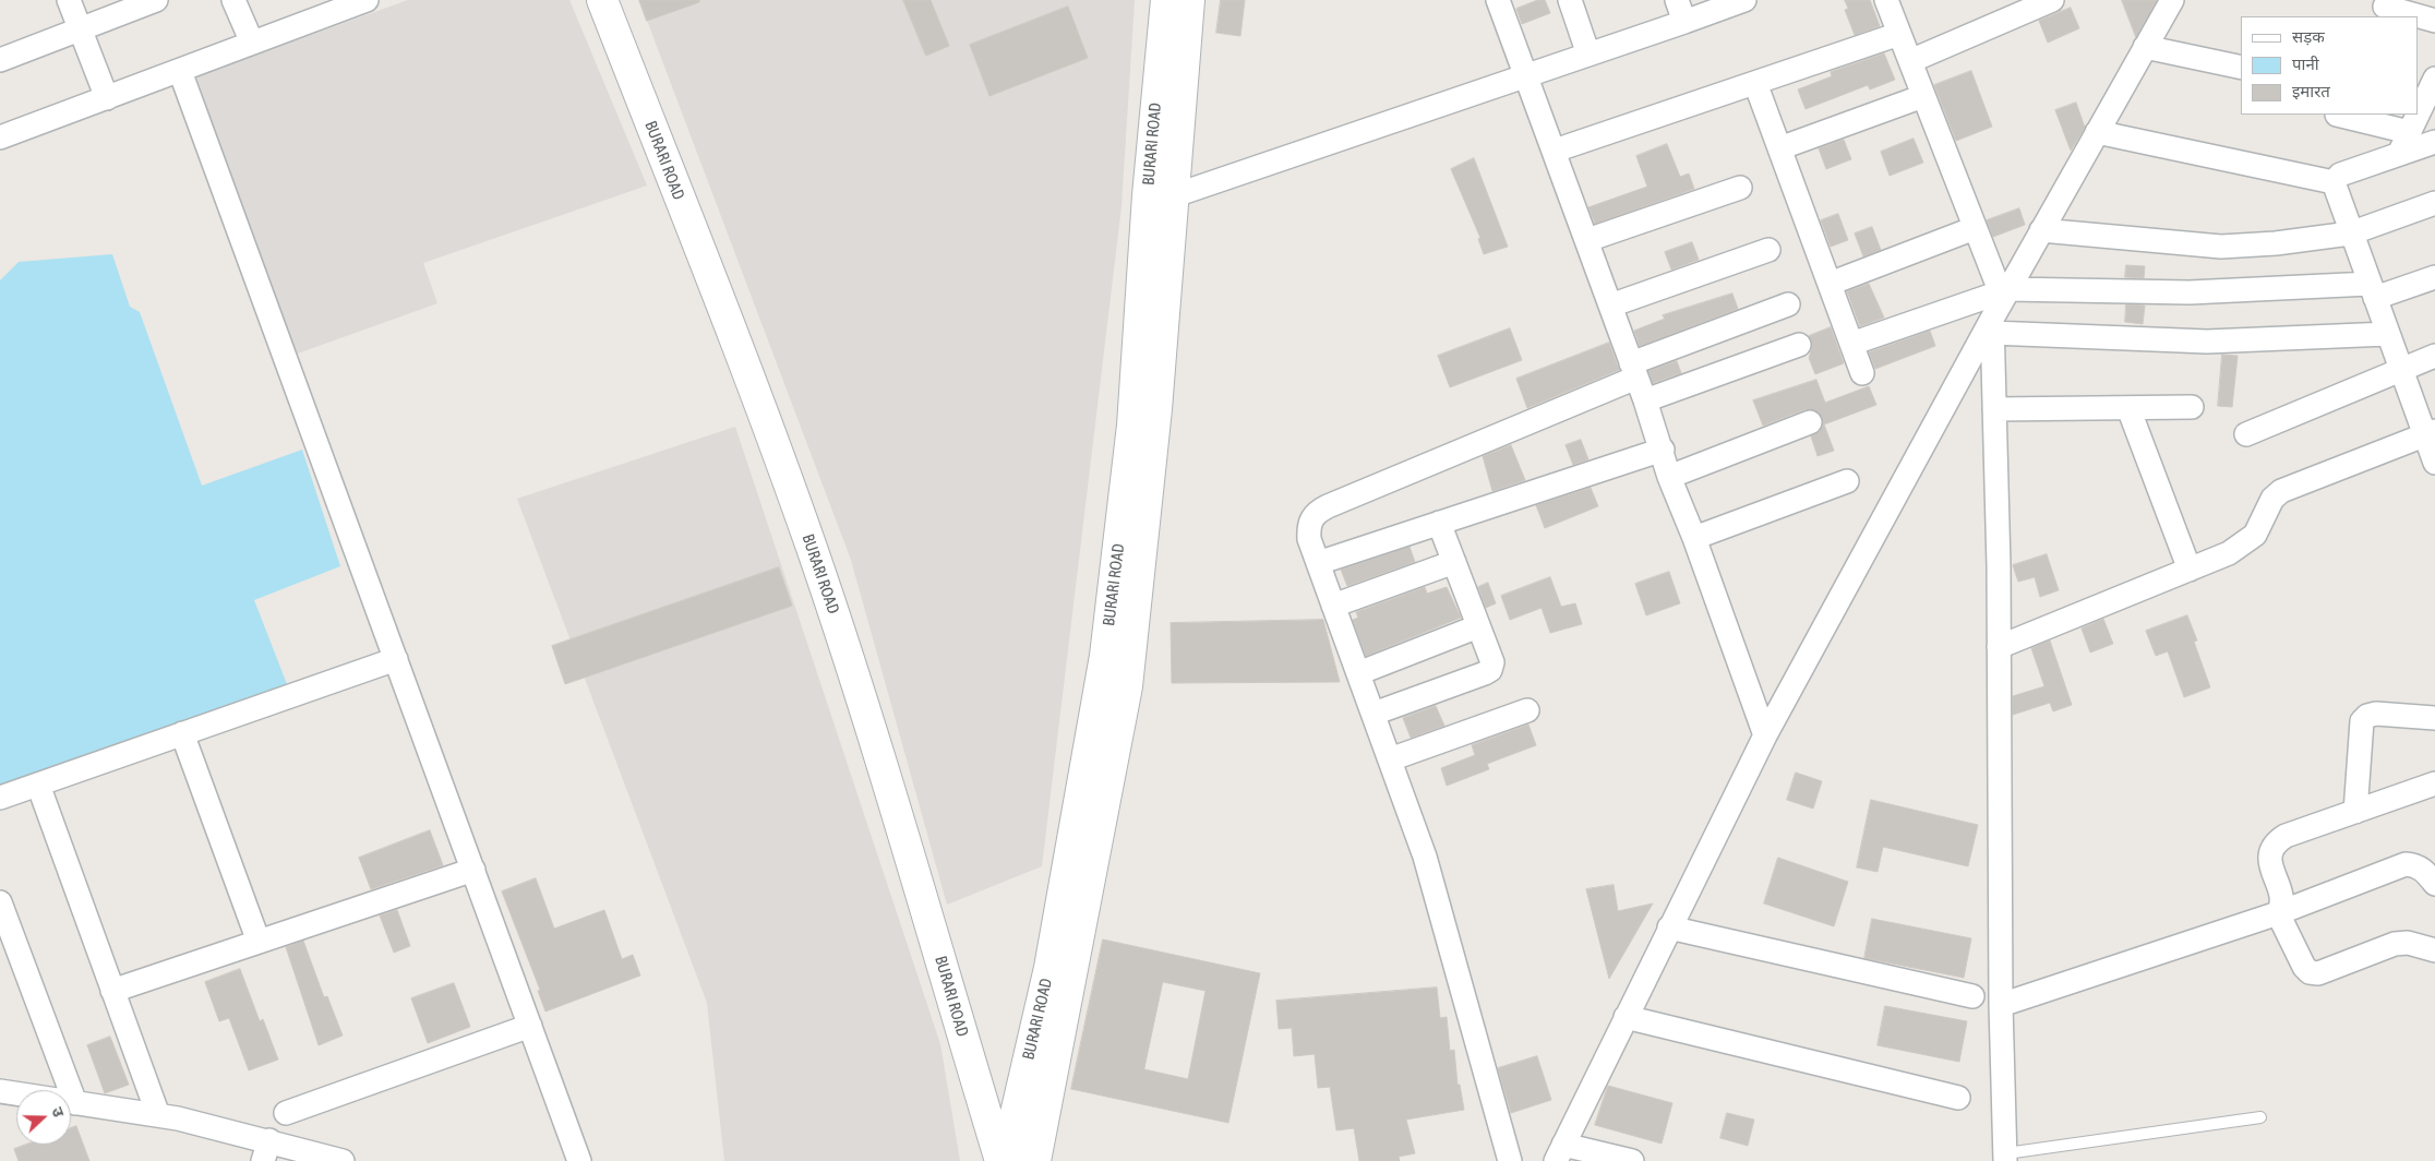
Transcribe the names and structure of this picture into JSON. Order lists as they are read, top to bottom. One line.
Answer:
{"streets":{"main road":["BURARI ROAD"]},"legend":["सड़क","पानी","इमारत"],"north":"right"}
